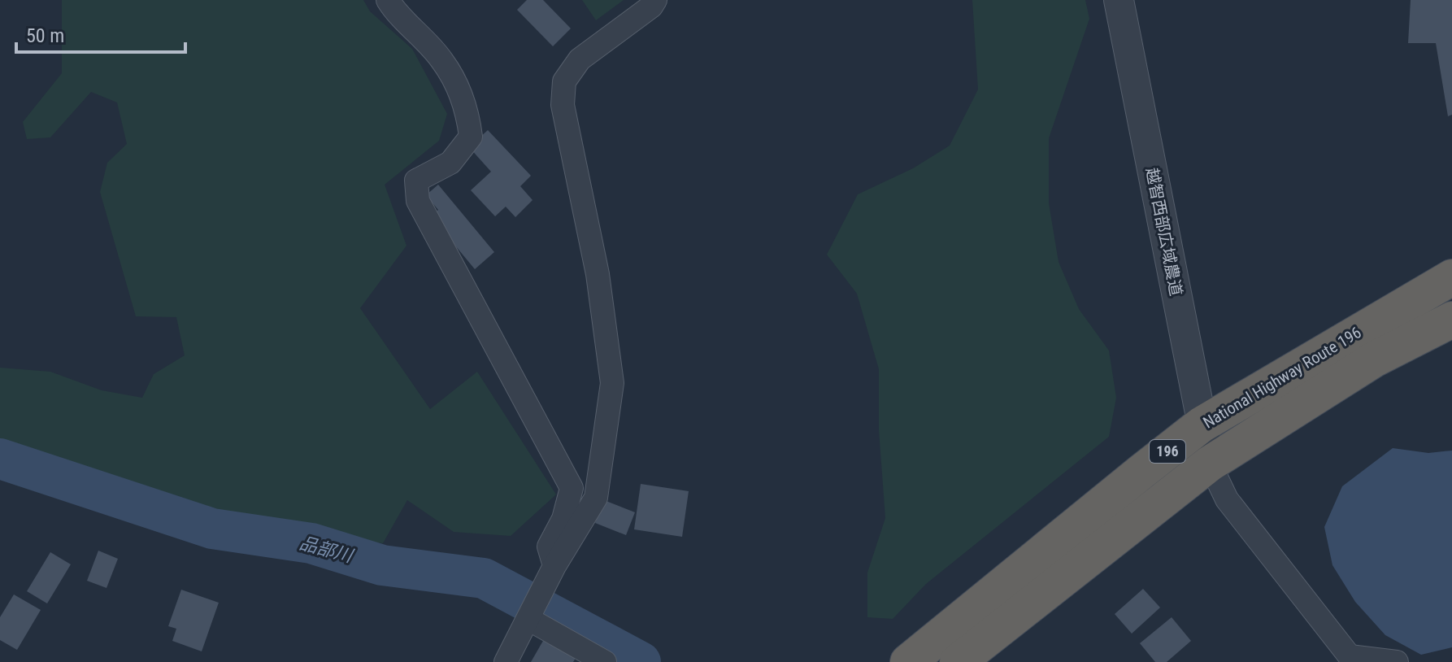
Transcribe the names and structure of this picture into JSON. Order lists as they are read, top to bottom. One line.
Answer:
{"streets":{"highway":["National Highway Route 196","196"],"street":["越智西部広域農道"]},"crossings":[["越智西部広域農道","National Highway Route 196"]],"water":["品部川"],"scale_bar":"50 m"}
